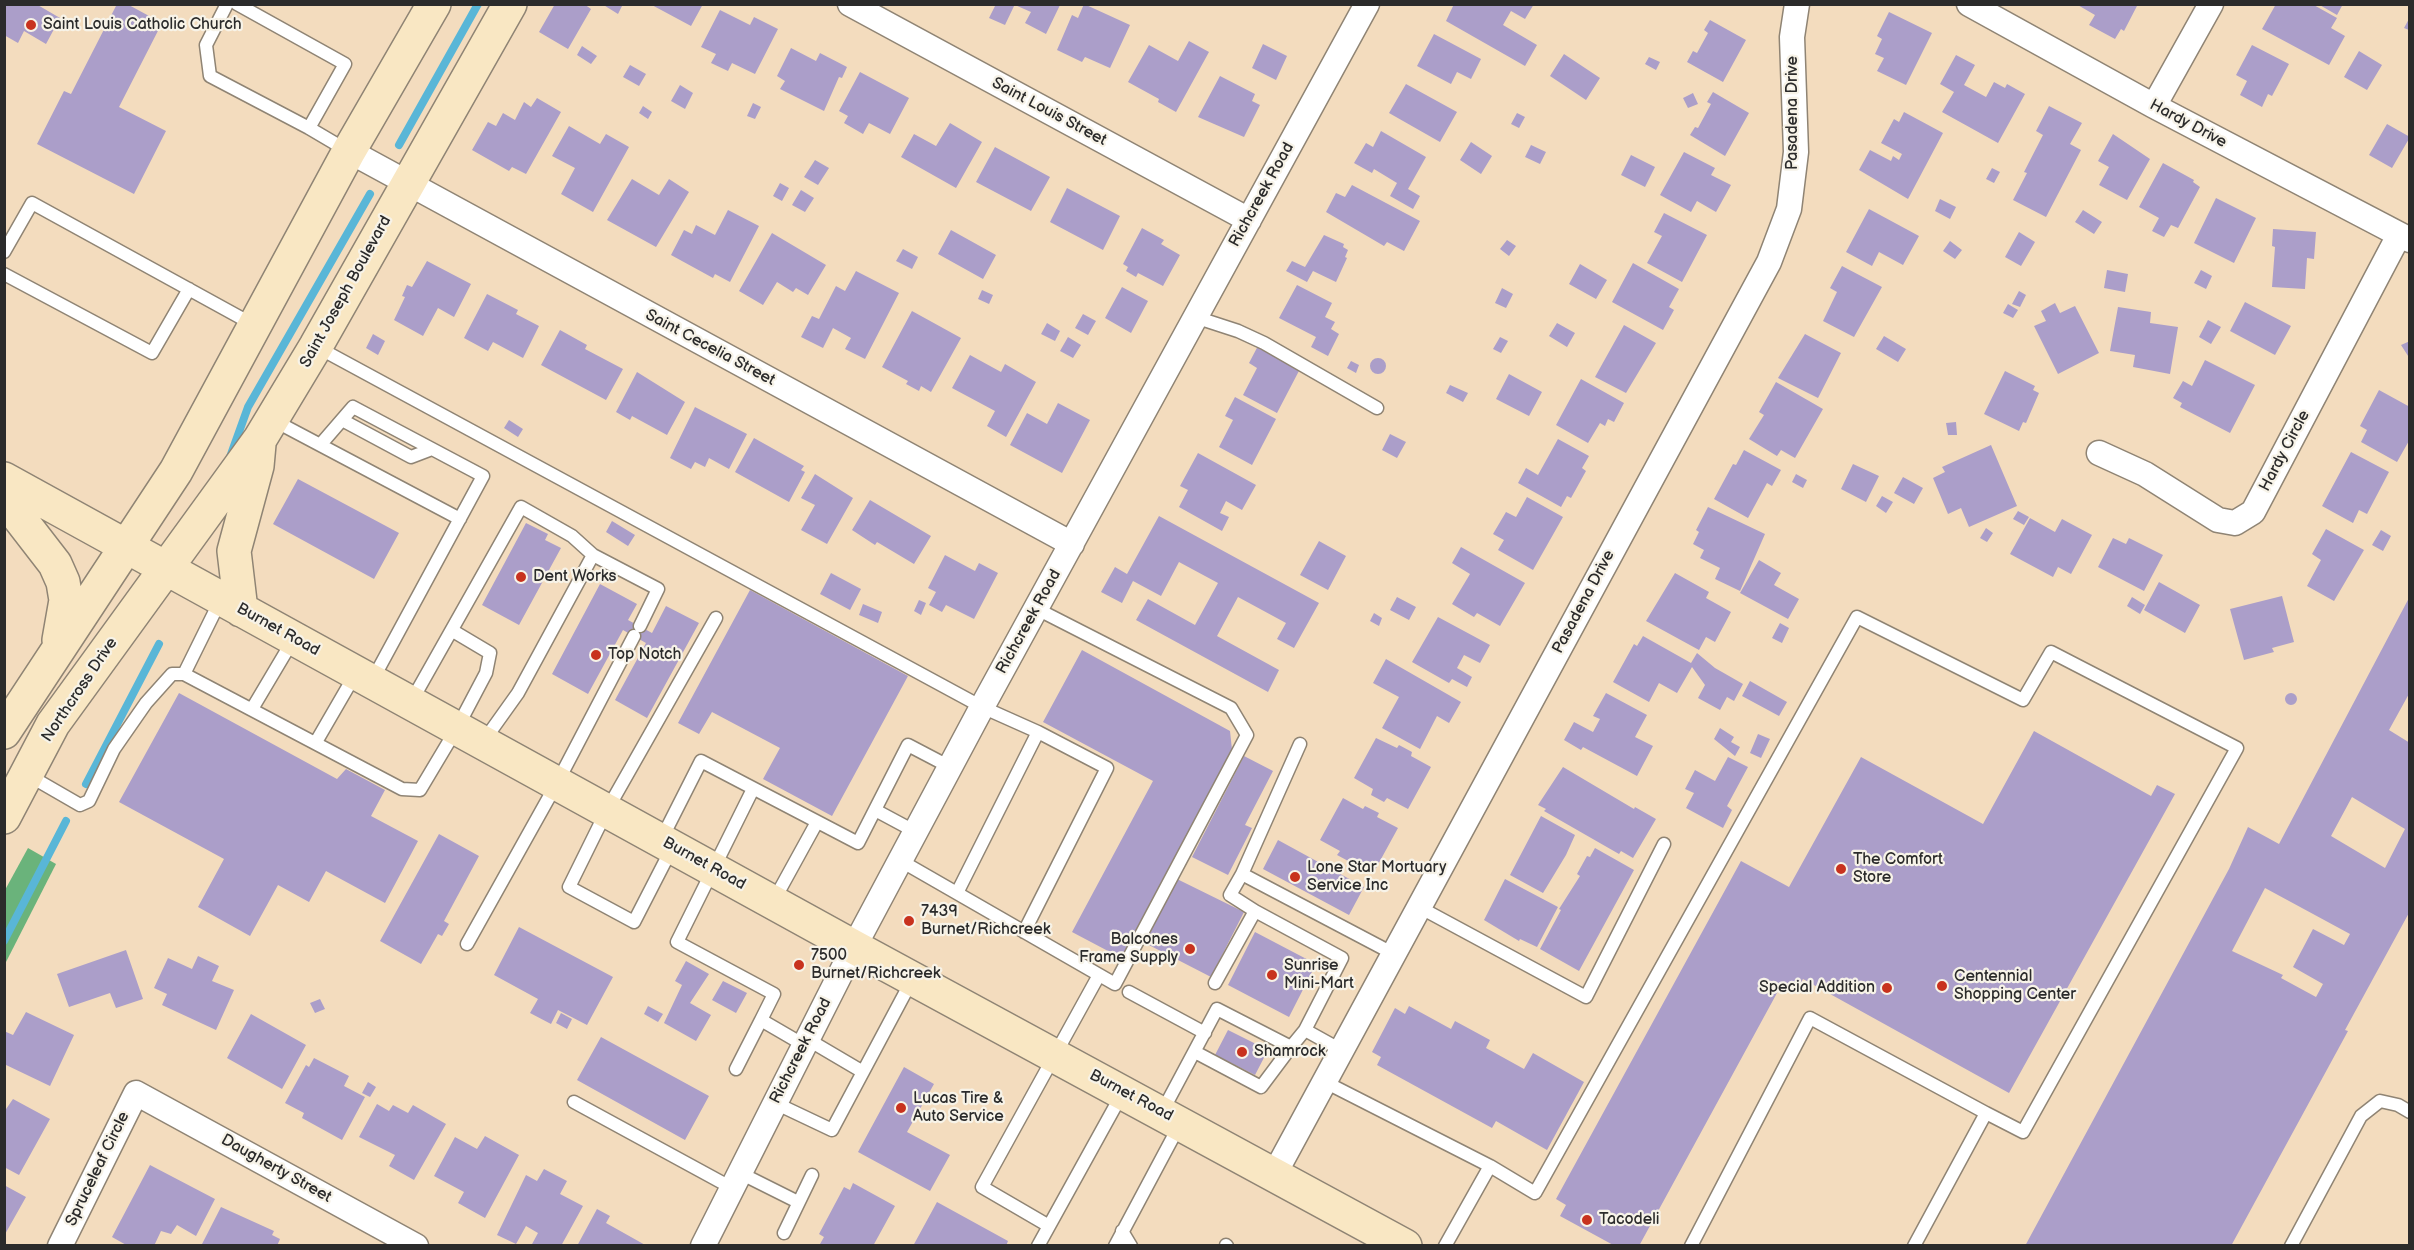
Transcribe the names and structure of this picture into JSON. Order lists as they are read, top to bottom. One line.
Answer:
{"streets":{"main road":["Saint Joseph Boulevard","Burnet Road","Northcross Drive"],"street":["Saint Louis Street","Pasadena Drive","Hardy Drive","Richcreek Road","Saint Cecelia Street","Hardy Circle","Spruceleaf Circle","Daugherty Street"]},"crossings":[["Saint Louis Street","Richcreek Road"],["Pasadena Drive","Burnet Road"],["Hardy Drive","Hardy Circle"],["Richcreek Road","Saint Cecelia Street"],["Richcreek Road","Burnet Road"],["Saint Joseph Boulevard","Saint Cecelia Street"],["Saint Joseph Boulevard","Burnet Road"],["Saint Joseph Boulevard","Northcross Drive"],["Burnet Road","Northcross Drive"],["Spruceleaf Circle","Daugherty Street"]],"places":["Saint Louis Catholic Church","Dent Works","Top Notch","The Comfort Store","Lone Star Mortuary Service Inc","7439 Burnet/Richcreek","Balcones Frame Supply","7500 Burnet/Richcreek","Sunrise Mini-Mart","Centennial Shopping Center","Special Addition","Shamrock","Lucas Tire & Auto Service","Tacodeli"]}
